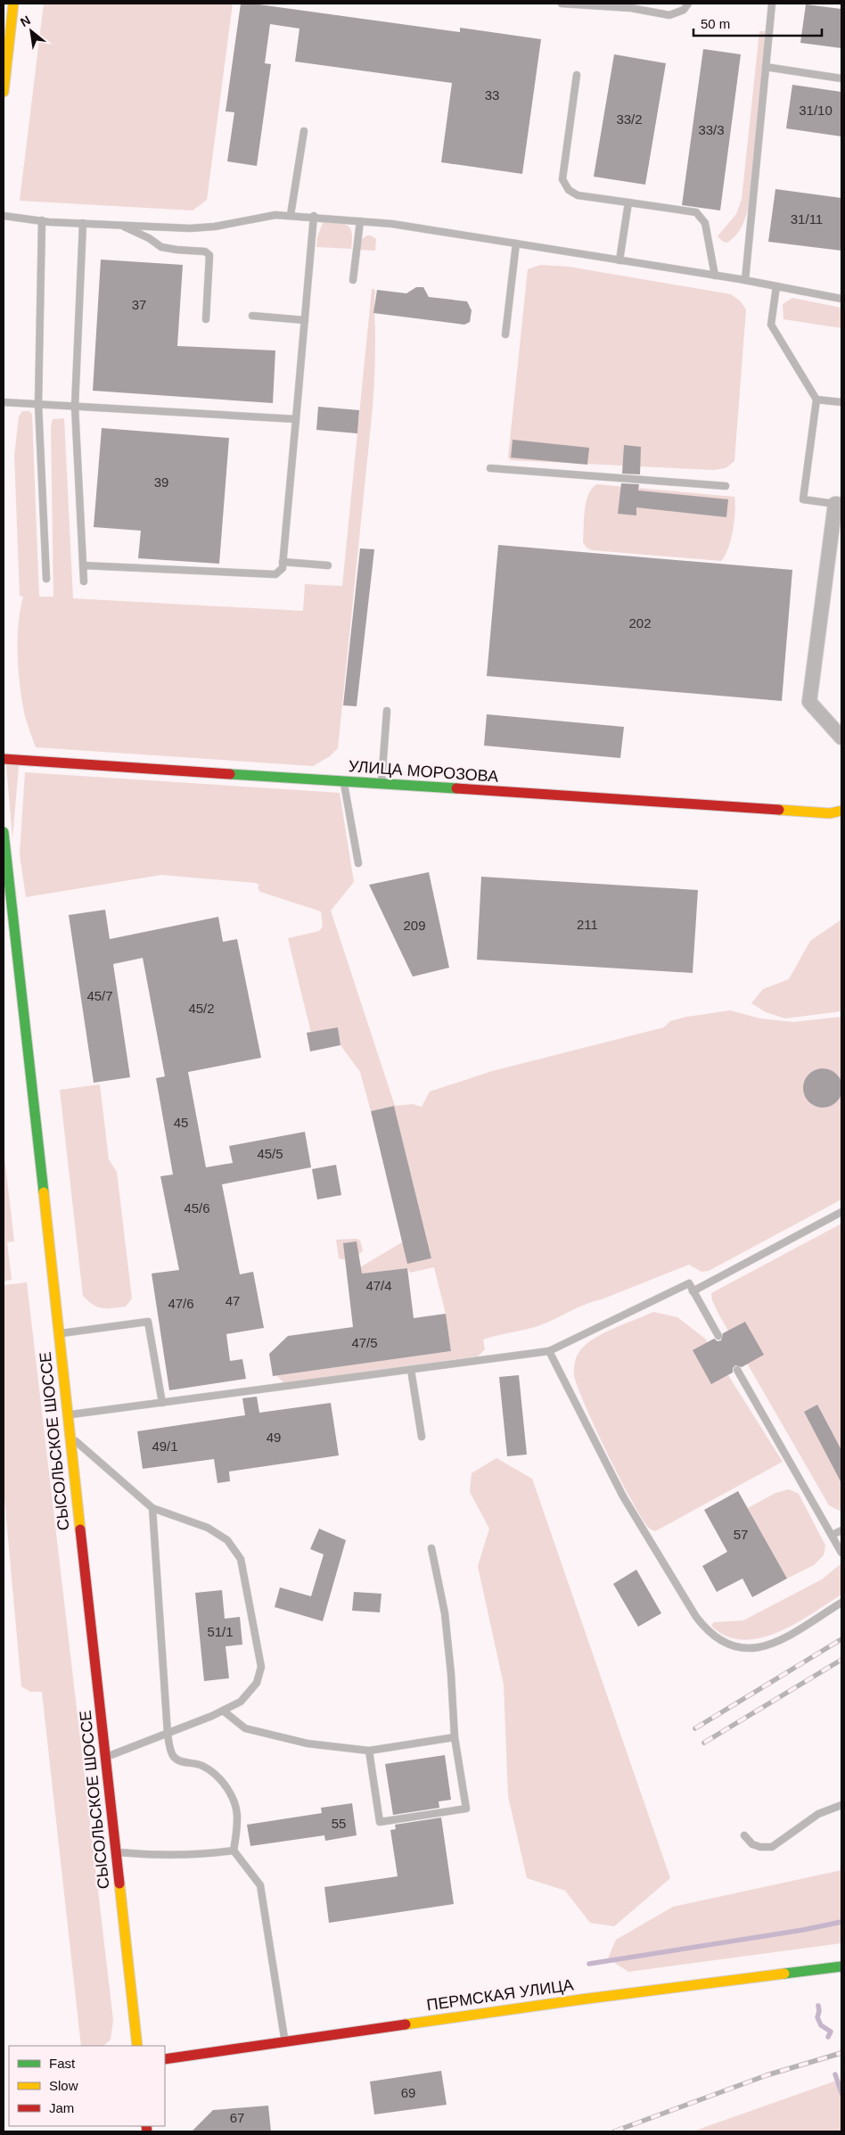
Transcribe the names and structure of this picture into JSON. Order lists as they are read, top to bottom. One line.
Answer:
{"streets":{"main road":["УЛИЦА МОРОЗОВА","СЫСОЛЬСКОЕ ШОССЕ","ПЕРМСКАЯ УЛИЦА"]},"house_numbers":["33","31/10","33/2","33/3","31/11","37","39","202","211","209","45/7","45/2","45","45/5","45/6","47/4","47","47/6","47/5","49","49/1","57","51/1","55","69","67"],"legend":["Fast","Slow","Jam"],"scale_bar":"50 m","north":"top left"}
